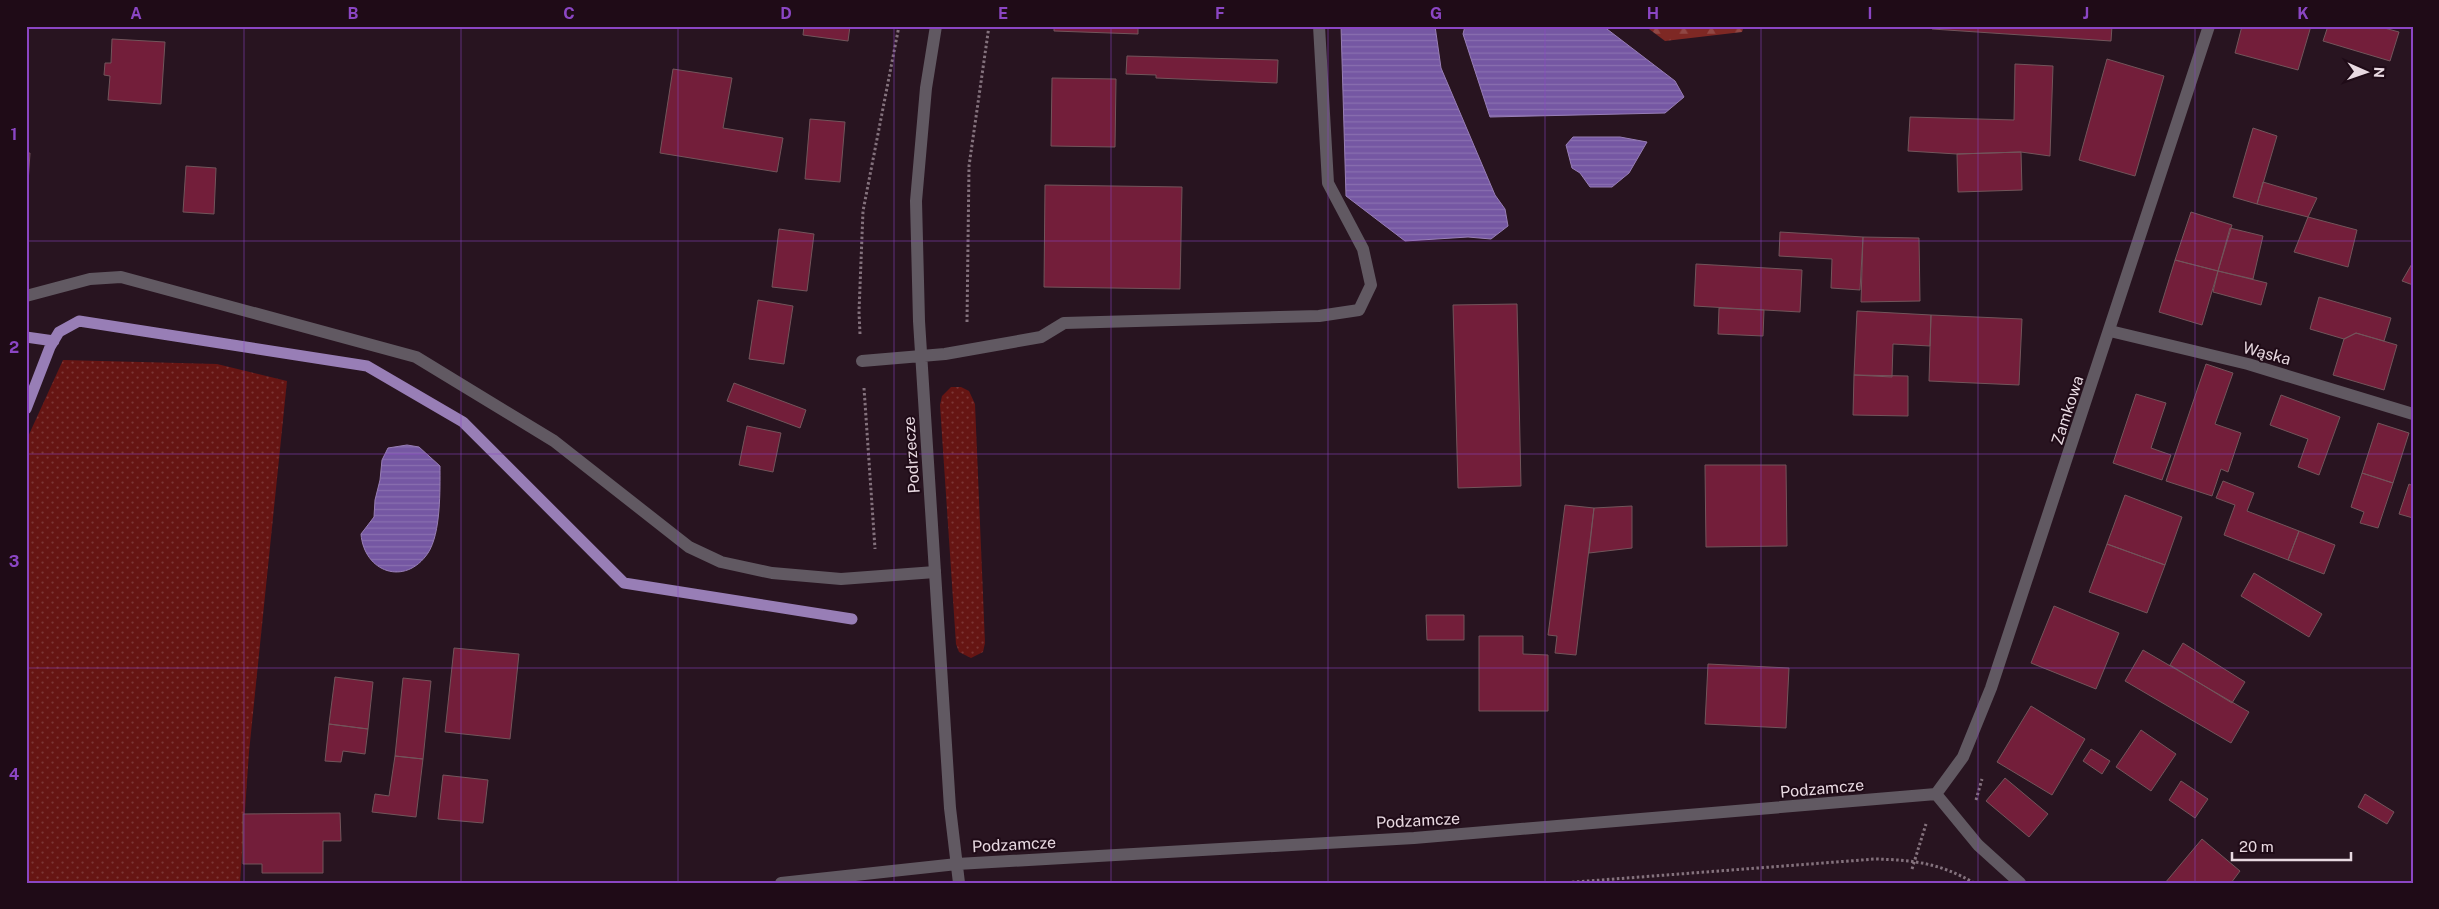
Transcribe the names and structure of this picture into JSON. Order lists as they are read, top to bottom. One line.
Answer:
{"streets":{"street":["Wąska","Zamkowa","Podrzecze","Podzamcze"]},"crossings":[["Wąska","Zamkowa"],["Zamkowa","Podzamcze"],["Podrzecze","Podzamcze"]],"scale_bar":"20 m","north":"right","grid":{"columns":["A","B","C","D","E","F","G","H","I","J","K"],"rows":["1","2","3","4"]}}
